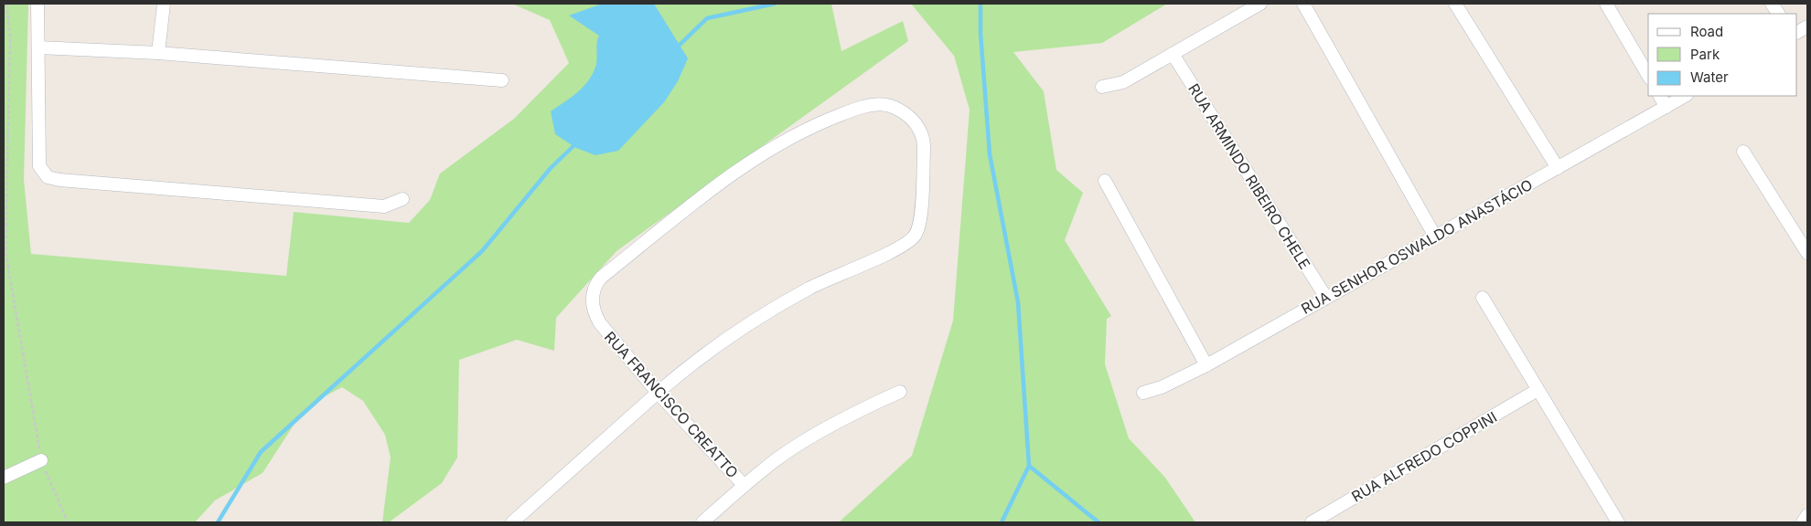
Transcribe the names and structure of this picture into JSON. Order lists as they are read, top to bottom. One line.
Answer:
{"streets":{"street":["RUA ARMINDO RIBEIRO CHELE","RUA SENHOR OSWALDO ANASTÁCIO","RUA FRANCISCO CREATTO","RUA ALFREDO COPPINI"]},"crossings":[["RUA ARMINDO RIBEIRO CHELE","RUA SENHOR OSWALDO ANASTÁCIO"]],"legend":["Road","Park","Water"]}
